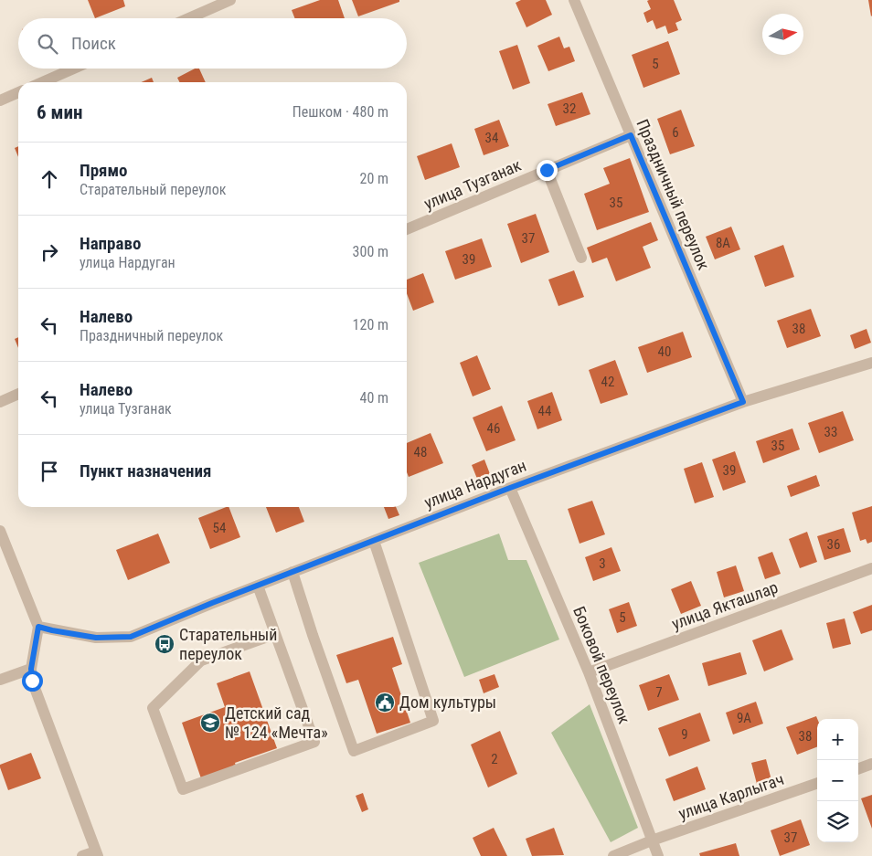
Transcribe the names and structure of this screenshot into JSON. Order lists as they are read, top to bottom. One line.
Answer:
{"streets":{"street":["улица Тузганак","Праздничный переулок","улица Нардуган","улица Якташлар","Боковой переулок","улица Карлыгач"]},"crossings":[["улица Тузганак","Праздничный переулок"],["Праздничный переулок","улица Нардуган"],["улица Нардуган","Боковой переулок"],["улица Якташлар","Боковой переулок"],["Боковой переулок","улица Карлыгач"]],"places":{"bus stop":["Старательный переулок"],"public building":["Дом культуры"],"school or university":["Детский сад № 124 «Мечта»"]},"house_numbers":["5","32","6","34","35","37","8А","39","38","40","42","44","46","33","35","48","39","54","36","3","5","7","9А","9","38","2","37"],"north":"right","page":{"search":"Поиск","heading":["6 мин","Пешком · 480 m"],"list":[["Прямо","Старательный переулок","20 m"],["Направо","улица Нардуган","300 m"],["Налево","Праздничный переулок","120 m"],["Налево","улица Тузганак","40 m"],"Пункт назначения"],"map_buttons":["+","−"]}}
